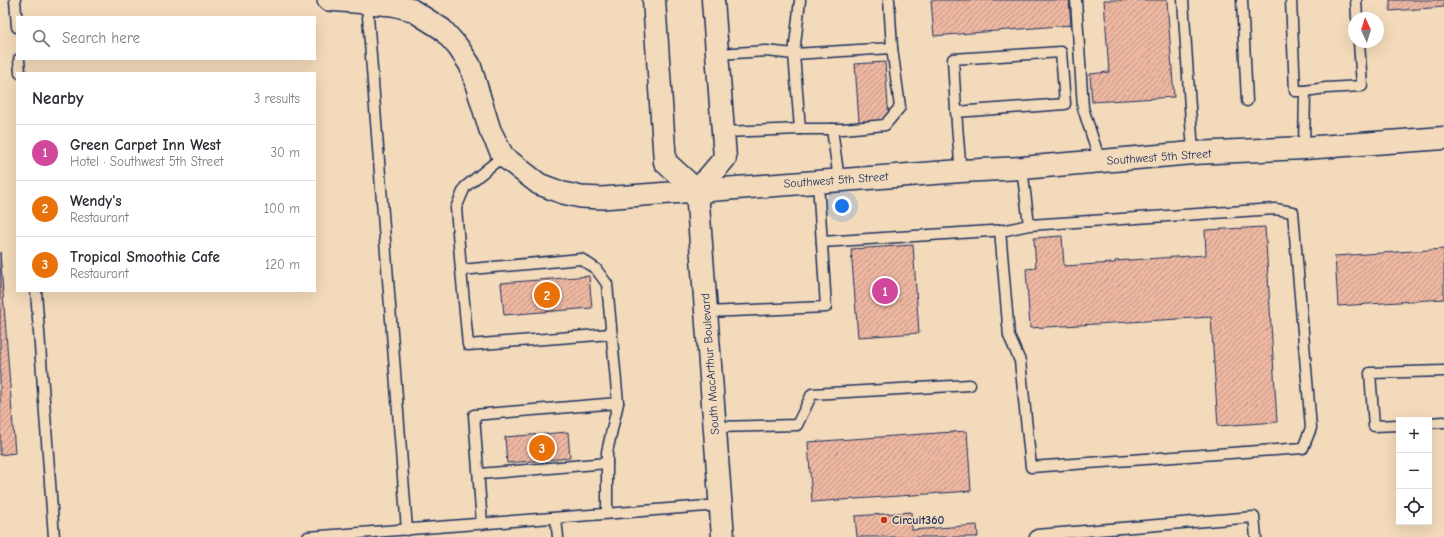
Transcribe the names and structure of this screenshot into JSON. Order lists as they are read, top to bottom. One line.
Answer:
{"streets":{"main road":["Southwest 5th Street","South MacArthur Boulevard"]},"crossings":[["Southwest 5th Street","South MacArthur Boulevard"]],"places":["Circuit360"],"north":"top","page":{"search":"Search here","heading":["Nearby","3 results"],"list":[{"mark":"1","name":"Green Carpet Inn West","note":"Hotel · Southwest 5th Street","value":"30 m"},{"mark":"2","name":"Wendy's","note":"Restaurant","value":"100 m"},{"mark":"3","name":"Tropical Smoothie Cafe","note":"Restaurant","value":"120 m"}],"pins":["1","2","3"],"map_buttons":["+","−"]}}
